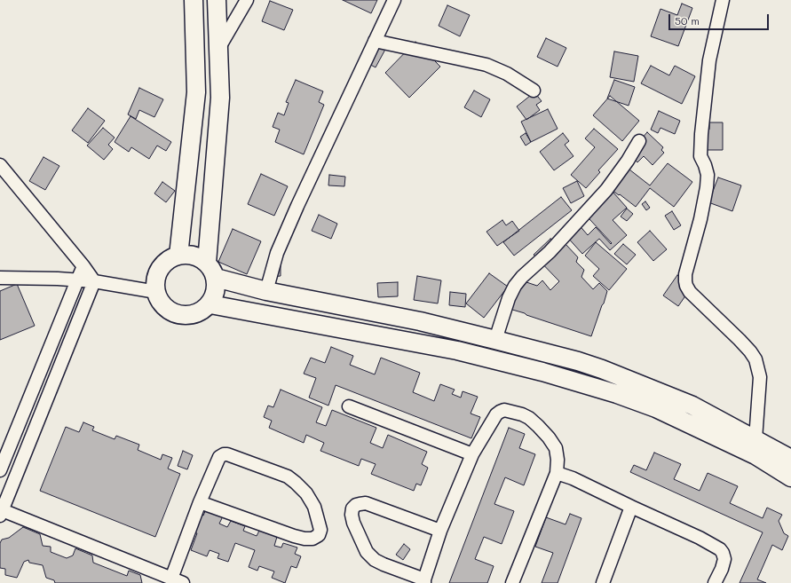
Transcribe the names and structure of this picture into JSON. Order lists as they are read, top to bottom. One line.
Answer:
{"scale_bar":"50 m"}
